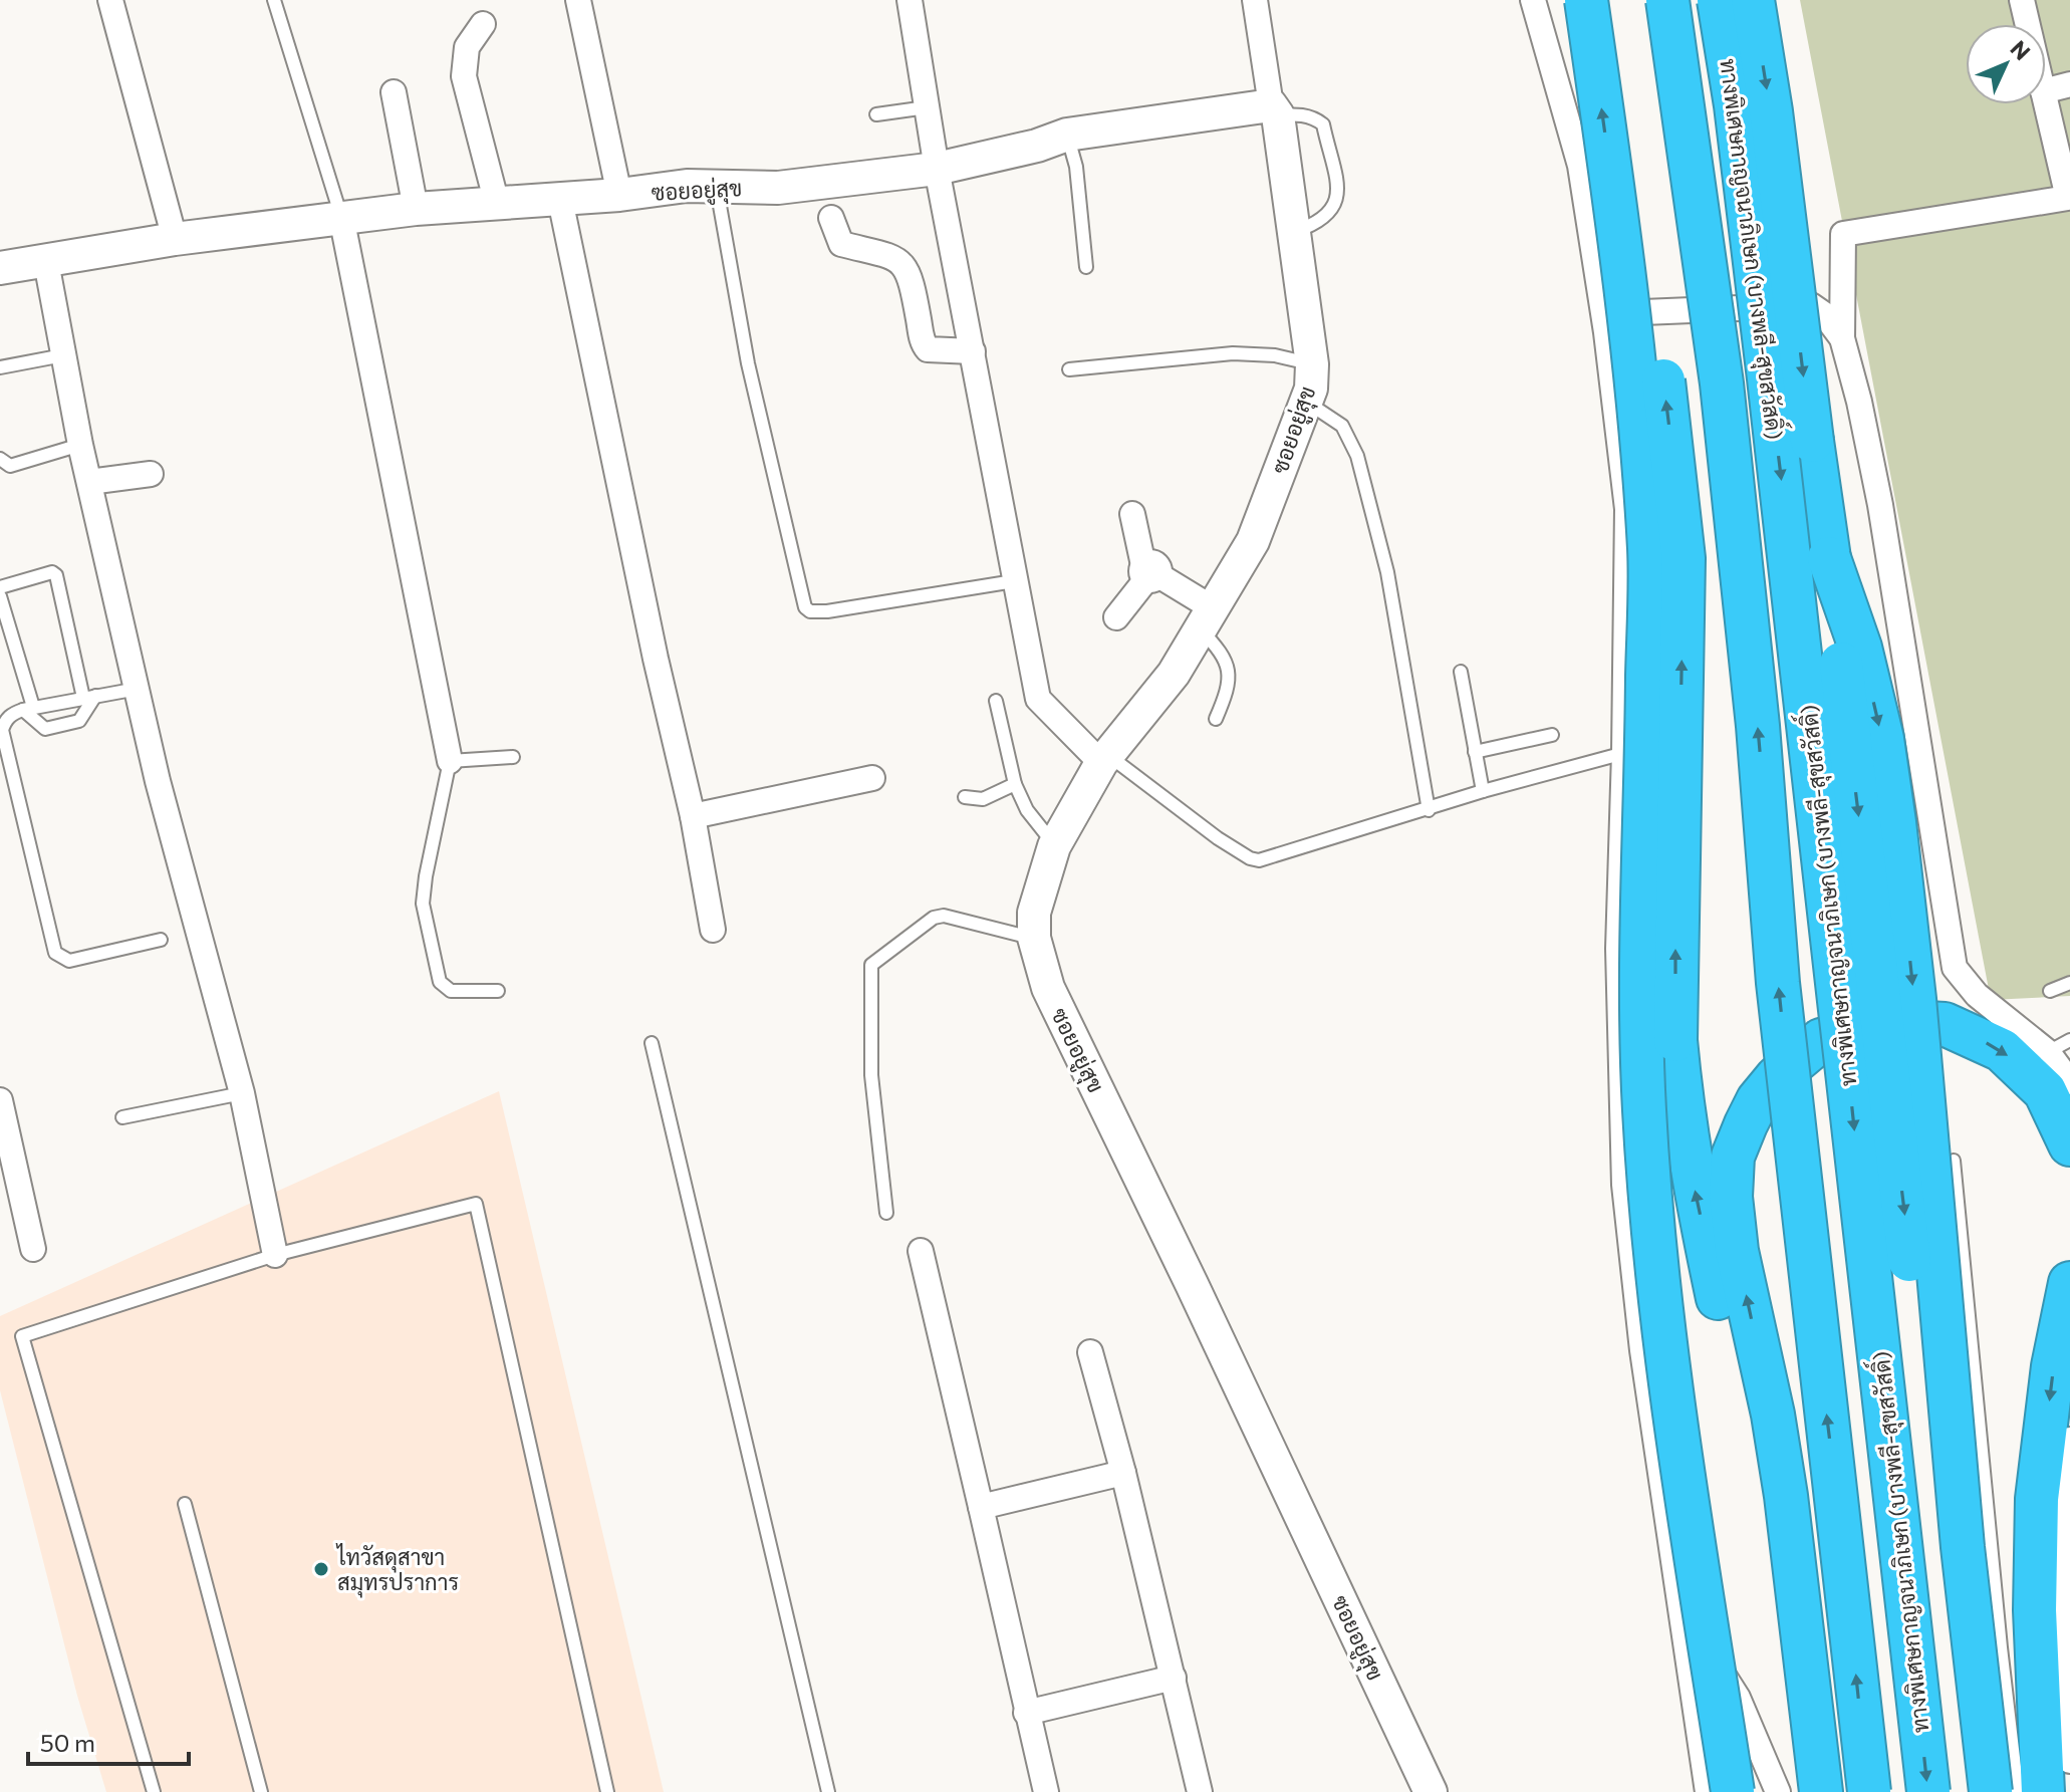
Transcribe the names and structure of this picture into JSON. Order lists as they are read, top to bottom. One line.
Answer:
{"streets":{"highway":["ทางพิเศษกาญจนาภิเษก (บางพลี-สุขสวัสดิ์)"],"street":["ซอยอยู่สุข"]},"places":["ไทวัสดุสาขา สมุทรปราการ"],"scale_bar":"50 m","north":"top right"}
